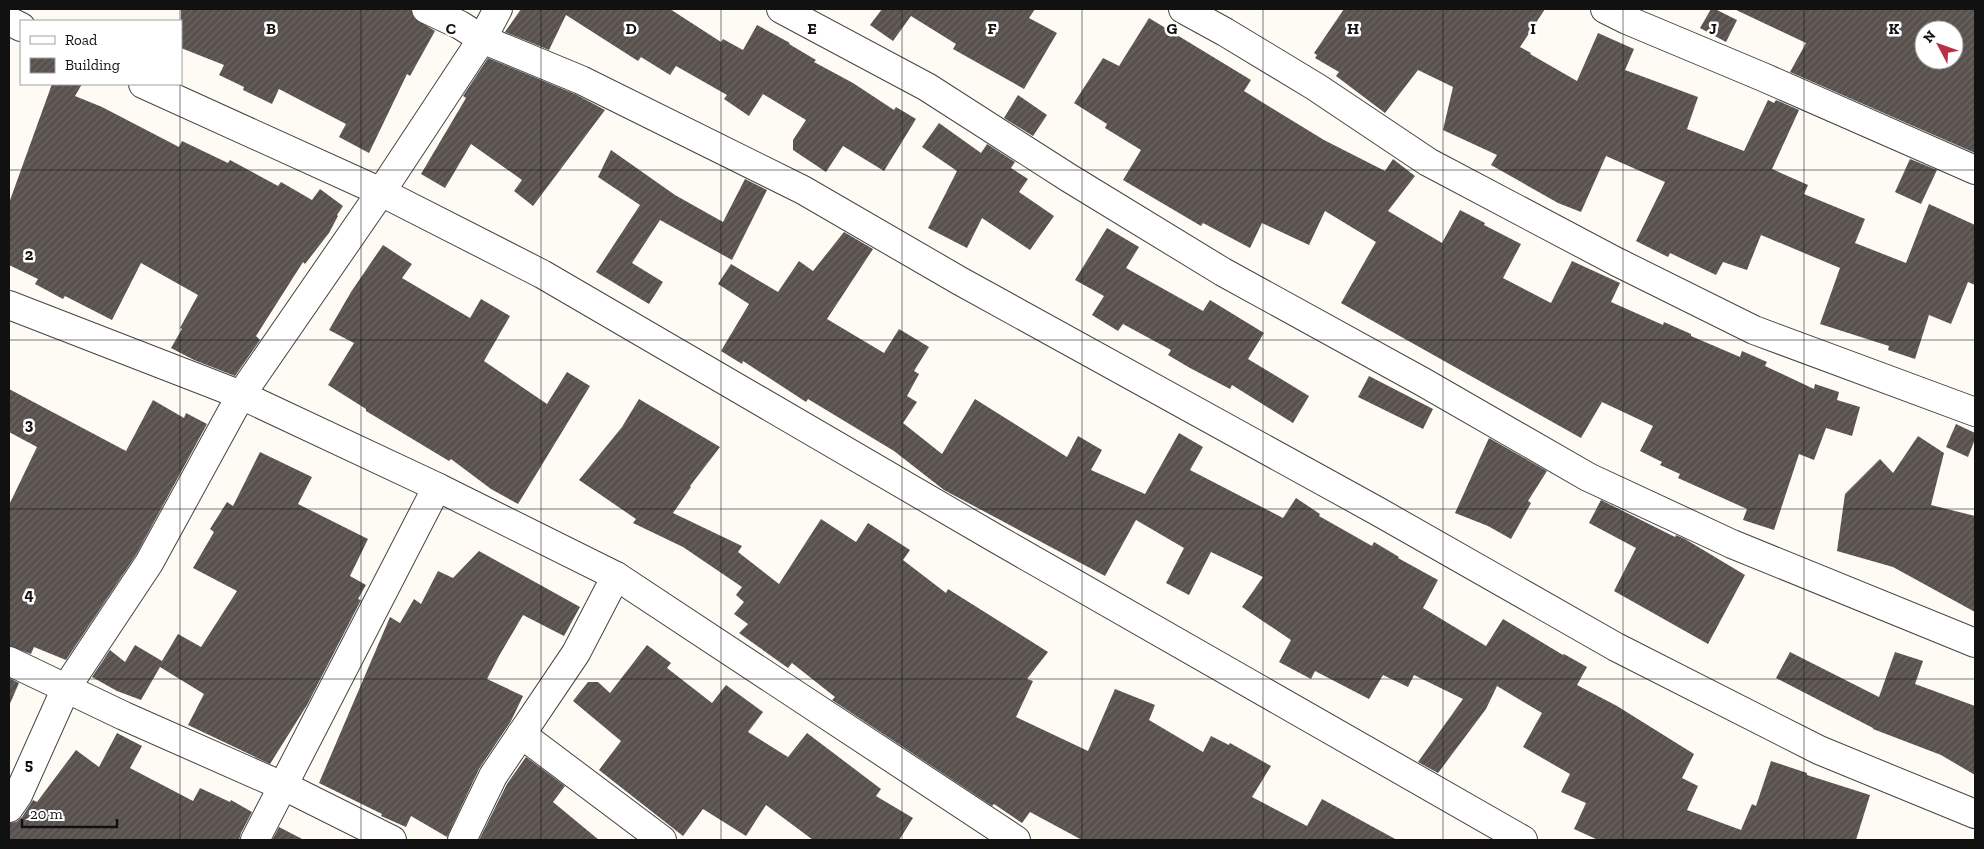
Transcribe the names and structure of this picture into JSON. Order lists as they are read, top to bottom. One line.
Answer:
{"legend":["Road","Building"],"scale_bar":"20 m","north":"top left","grid":{"columns":["B","C","D","E","F","G","H","I","J","K"],"rows":["2","3","4","5"]}}
